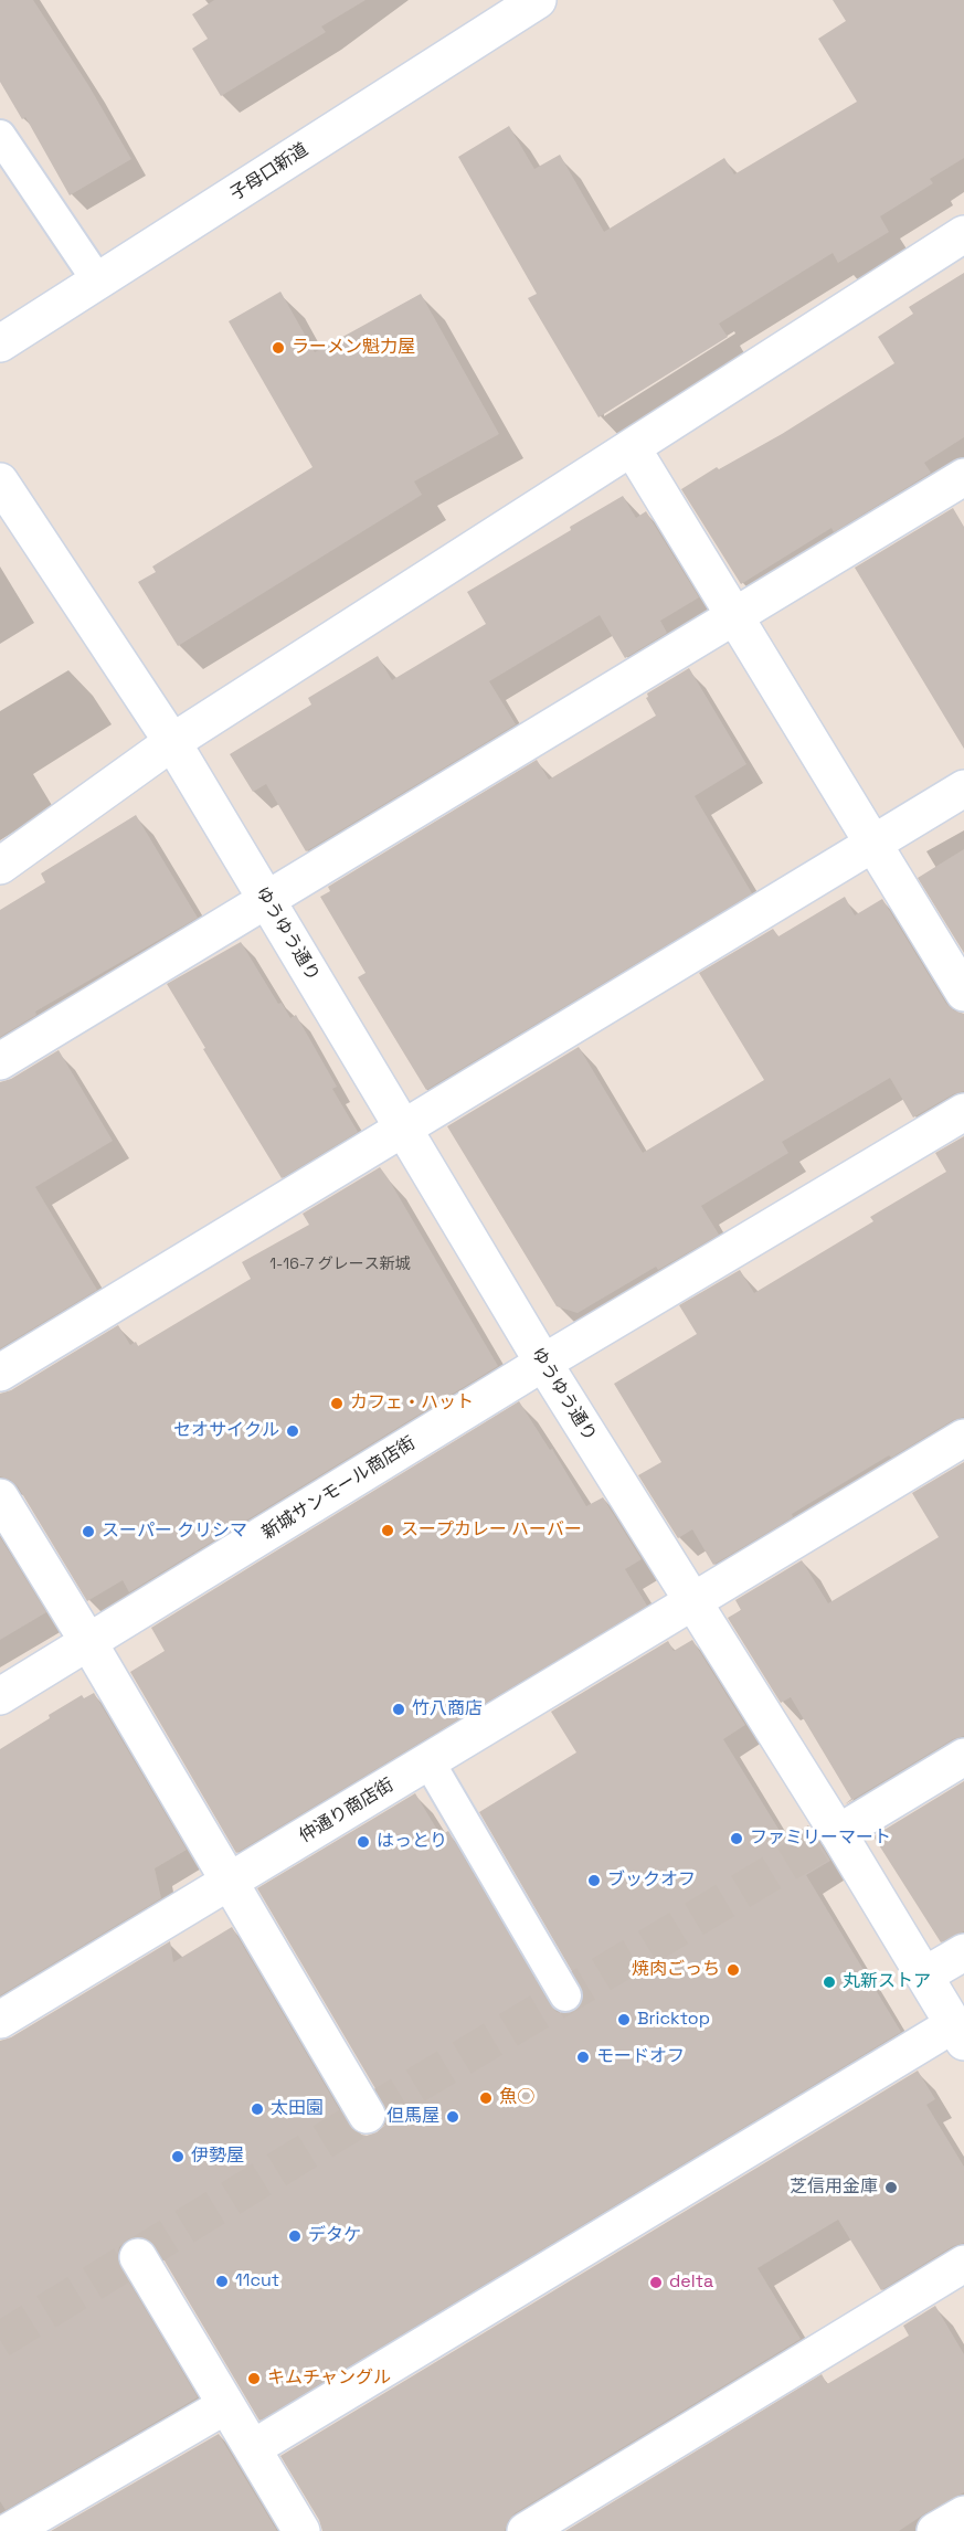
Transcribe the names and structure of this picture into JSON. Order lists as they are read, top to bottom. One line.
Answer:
{"streets":{"street":["子母口新道","ゆうゆう通り","新城サンモール商店街","仲通り商店街"]},"crossings":[["ゆうゆう通り","新城サンモール商店街"],["ゆうゆう通り","仲通り商店街"]],"places":["ラーメン魁力屋","カフェ・ハット","セオサイクル","スープカレー ハーバー","スーパー クリシマ","竹八商店","ファミリーマート","はっとり","ブックオフ","焼肉ごっち","丸新ストア","Bricktop","モードオフ","魚○","太田園","但馬屋","伊勢屋","芝信用金庫","デタケ","11cut","delta","キムチャングル"],"house_numbers":["1-16-7 グレース新城"]}
